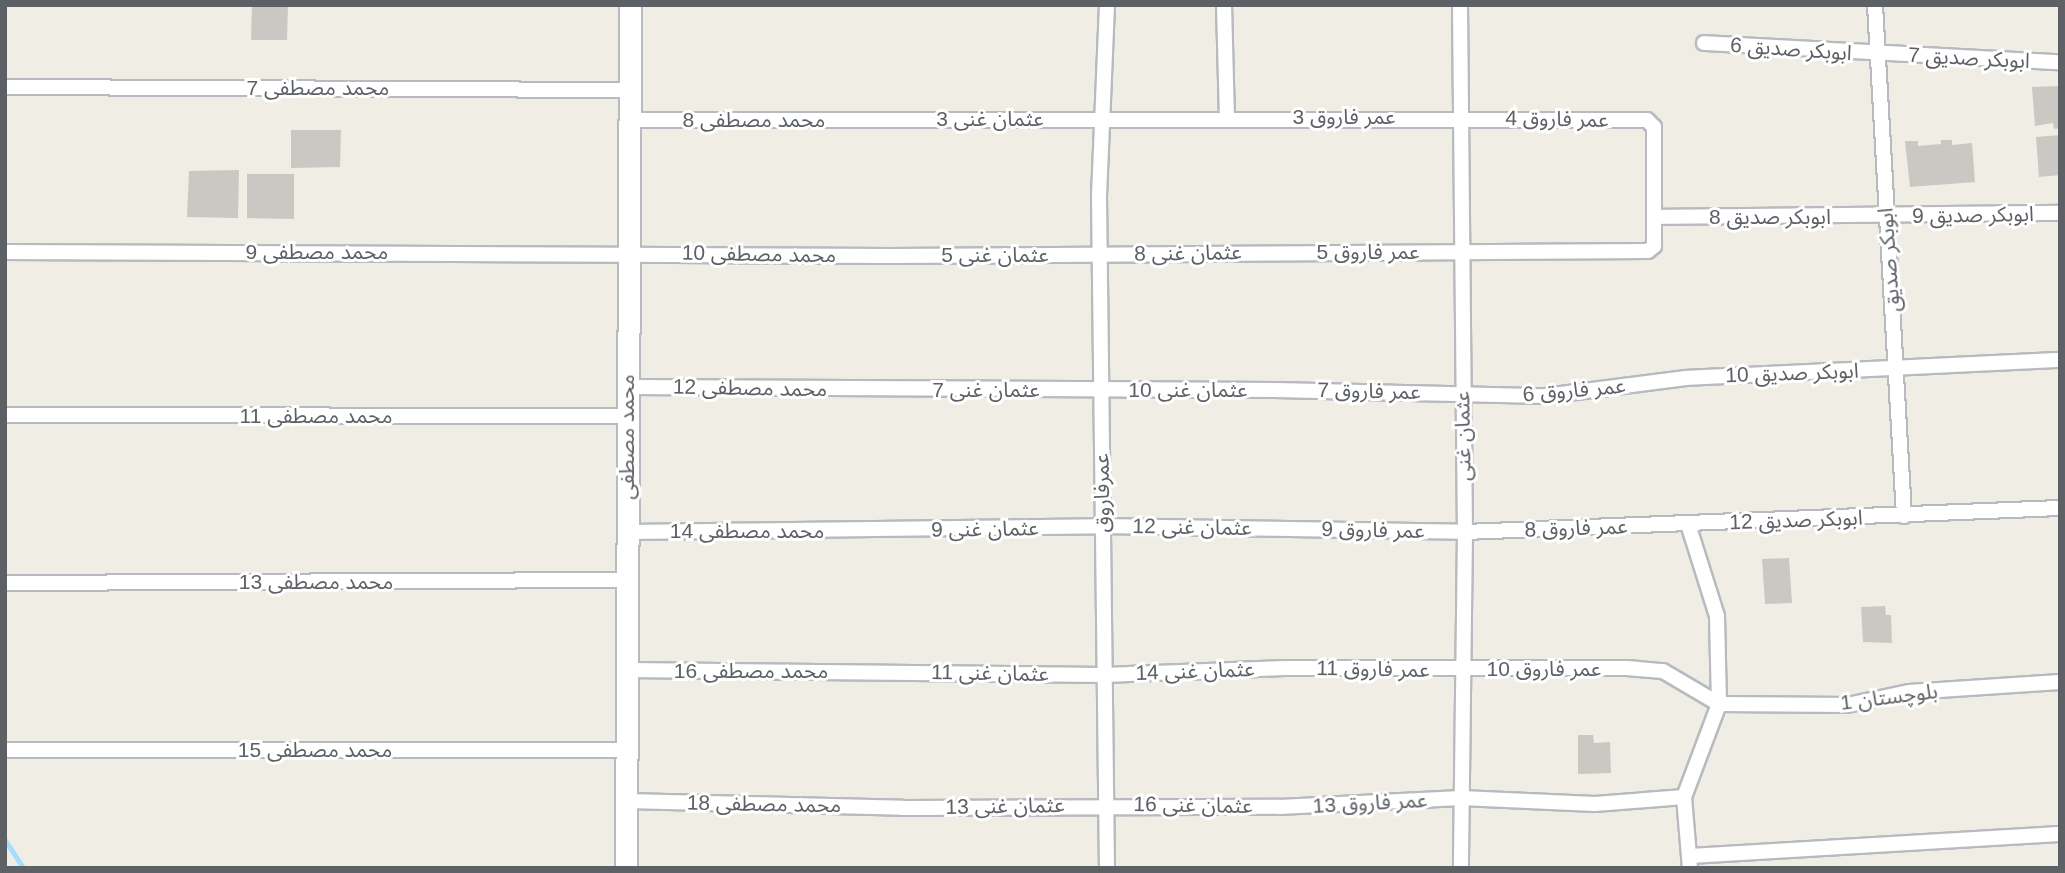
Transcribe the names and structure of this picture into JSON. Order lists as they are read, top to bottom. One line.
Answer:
{"streets":{"street":["ابوبکر صدیق 6","ابوبکر صدیق 7","محمد مصطفی 7","عمر فاروق 3","عثمان غنی 3","عمر فاروق 4","محمد مصطفی 8","ابوبکر صدیق 9","ابوبکر صدیق 8","محمد مصطفی 9","عمر فاروق 5","عثمان غنی 8","محمد مصطفی 10","عثمان غنی 5","ابوبکر صدیق","ابوبکر صدیق 10","محمد مصطفی 12","عثمان غنی 7","عثمان غنی 10","عمر فاروق 6","عمر فاروق 7","محمد مصطفی 11","عثمان غنی","محمد مصطفی","عمرفاروق","ابوبکر صدیق 12","عثمان غنی 12","عمر فاروق 8","عثمان غنی 9","عمر فاروق 9","محمد مصطفی 14","محمد مصطفی 13","عمر فاروق 11","عمر فاروق 10","محمد مصطفی 16","عثمان غنی 14","عثمان غنی 11","بلوچستان 1","محمد مصطفی 15","عمر فاروق 13","محمد مصطفی 18","عثمان غنی 16","عثمان غنی 13"]},"crossings":[["ابوبکر صدیق 6","ابوبکر صدیق 7"],["ابوبکر صدیق 6","ابوبکر صدیق"],["ابوبکر صدیق 7","ابوبکر صدیق"],["محمد مصطفی 7","محمد مصطفی"],["عمر فاروق 3","عثمان غنی 3"],["عمر فاروق 3","عمر فاروق 4"],["عمر فاروق 3","عثمان غنی"],["عمر فاروق 3","عمرفاروق"],["عثمان غنی 3","محمد مصطفی 8"],["عثمان غنی 3","عمرفاروق"],["عمر فاروق 4","ابوبکر صدیق 8"],["عمر فاروق 4","عمر فاروق 5"],["عمر فاروق 4","عثمان غنی"],["محمد مصطفی 8","محمد مصطفی"],["ابوبکر صدیق 9","ابوبکر صدیق 8"],["ابوبکر صدیق 9","ابوبکر صدیق"],["ابوبکر صدیق 8","عمر فاروق 5"],["ابوبکر صدیق 8","ابوبکر صدیق"],["محمد مصطفی 9","محمد مصطفی 10"],["محمد مصطفی 9","محمد مصطفی"],["عمر فاروق 5","عثمان غنی 8"],["عمر فاروق 5","عثمان غنی"],["عثمان غنی 8","عثمان غنی 5"],["عثمان غنی 8","عمرفاروق"],["محمد مصطفی 10","عثمان غنی 5"],["محمد مصطفی 10","محمد مصطفی"],["عثمان غنی 5","عمرفاروق"],["ابوبکر صدیق","ابوبکر صدیق 10"],["ابوبکر صدیق","ابوبکر صدیق 12"],["ابوبکر صدیق 10","عمر فاروق 6"],["محمد مصطفی 12","عثمان غنی 7"],["محمد مصطفی 12","محمد مصطفی"],["عثمان غنی 7","عثمان غنی 10"],["عثمان غنی 7","عمرفاروق"],["عثمان غنی 10","عمر فاروق 7"],["عثمان غنی 10","عمرفاروق"],["عمر فاروق 6","عمر فاروق 7"],["عمر فاروق 6","عثمان غنی"],["عمر فاروق 7","عثمان غنی"],["محمد مصطفی 11","محمد مصطفی"],["عثمان غنی","عمر فاروق 8"],["عثمان غنی","عمر فاروق 9"],["عثمان غنی","عمر فاروق 11"],["عثمان غنی","عمر فاروق 10"],["عثمان غنی","عمر فاروق 13"],["محمد مصطفی","محمد مصطفی 14"],["محمد مصطفی","محمد مصطفی 13"],["محمد مصطفی","محمد مصطفی 16"],["محمد مصطفی","محمد مصطفی 15"],["محمد مصطفی","محمد مصطفی 18"],["عمرفاروق","عثمان غنی 12"],["عمرفاروق","عثمان غنی 9"],["عمرفاروق","عثمان غنی 14"],["عمرفاروق","عثمان غنی 11"],["عمرفاروق","عثمان غنی 16"],["عمرفاروق","عثمان غنی 13"],["ابوبکر صدیق 12","عمر فاروق 8"],["عثمان غنی 12","عثمان غنی 9"],["عثمان غنی 12","عمر فاروق 9"],["عمر فاروق 8","عمر فاروق 9"],["عثمان غنی 9","محمد مصطفی 14"],["عمر فاروق 11","عمر فاروق 10"],["عمر فاروق 11","عثمان غنی 14"],["عمر فاروق 10","بلوچستان 1"],["محمد مصطفی 16","عثمان غنی 11"],["عثمان غنی 14","عثمان غنی 11"],["عمر فاروق 13","عثمان غنی 16"],["محمد مصطفی 18","عثمان غنی 13"],["عثمان غنی 16","عثمان غنی 13"]]}
